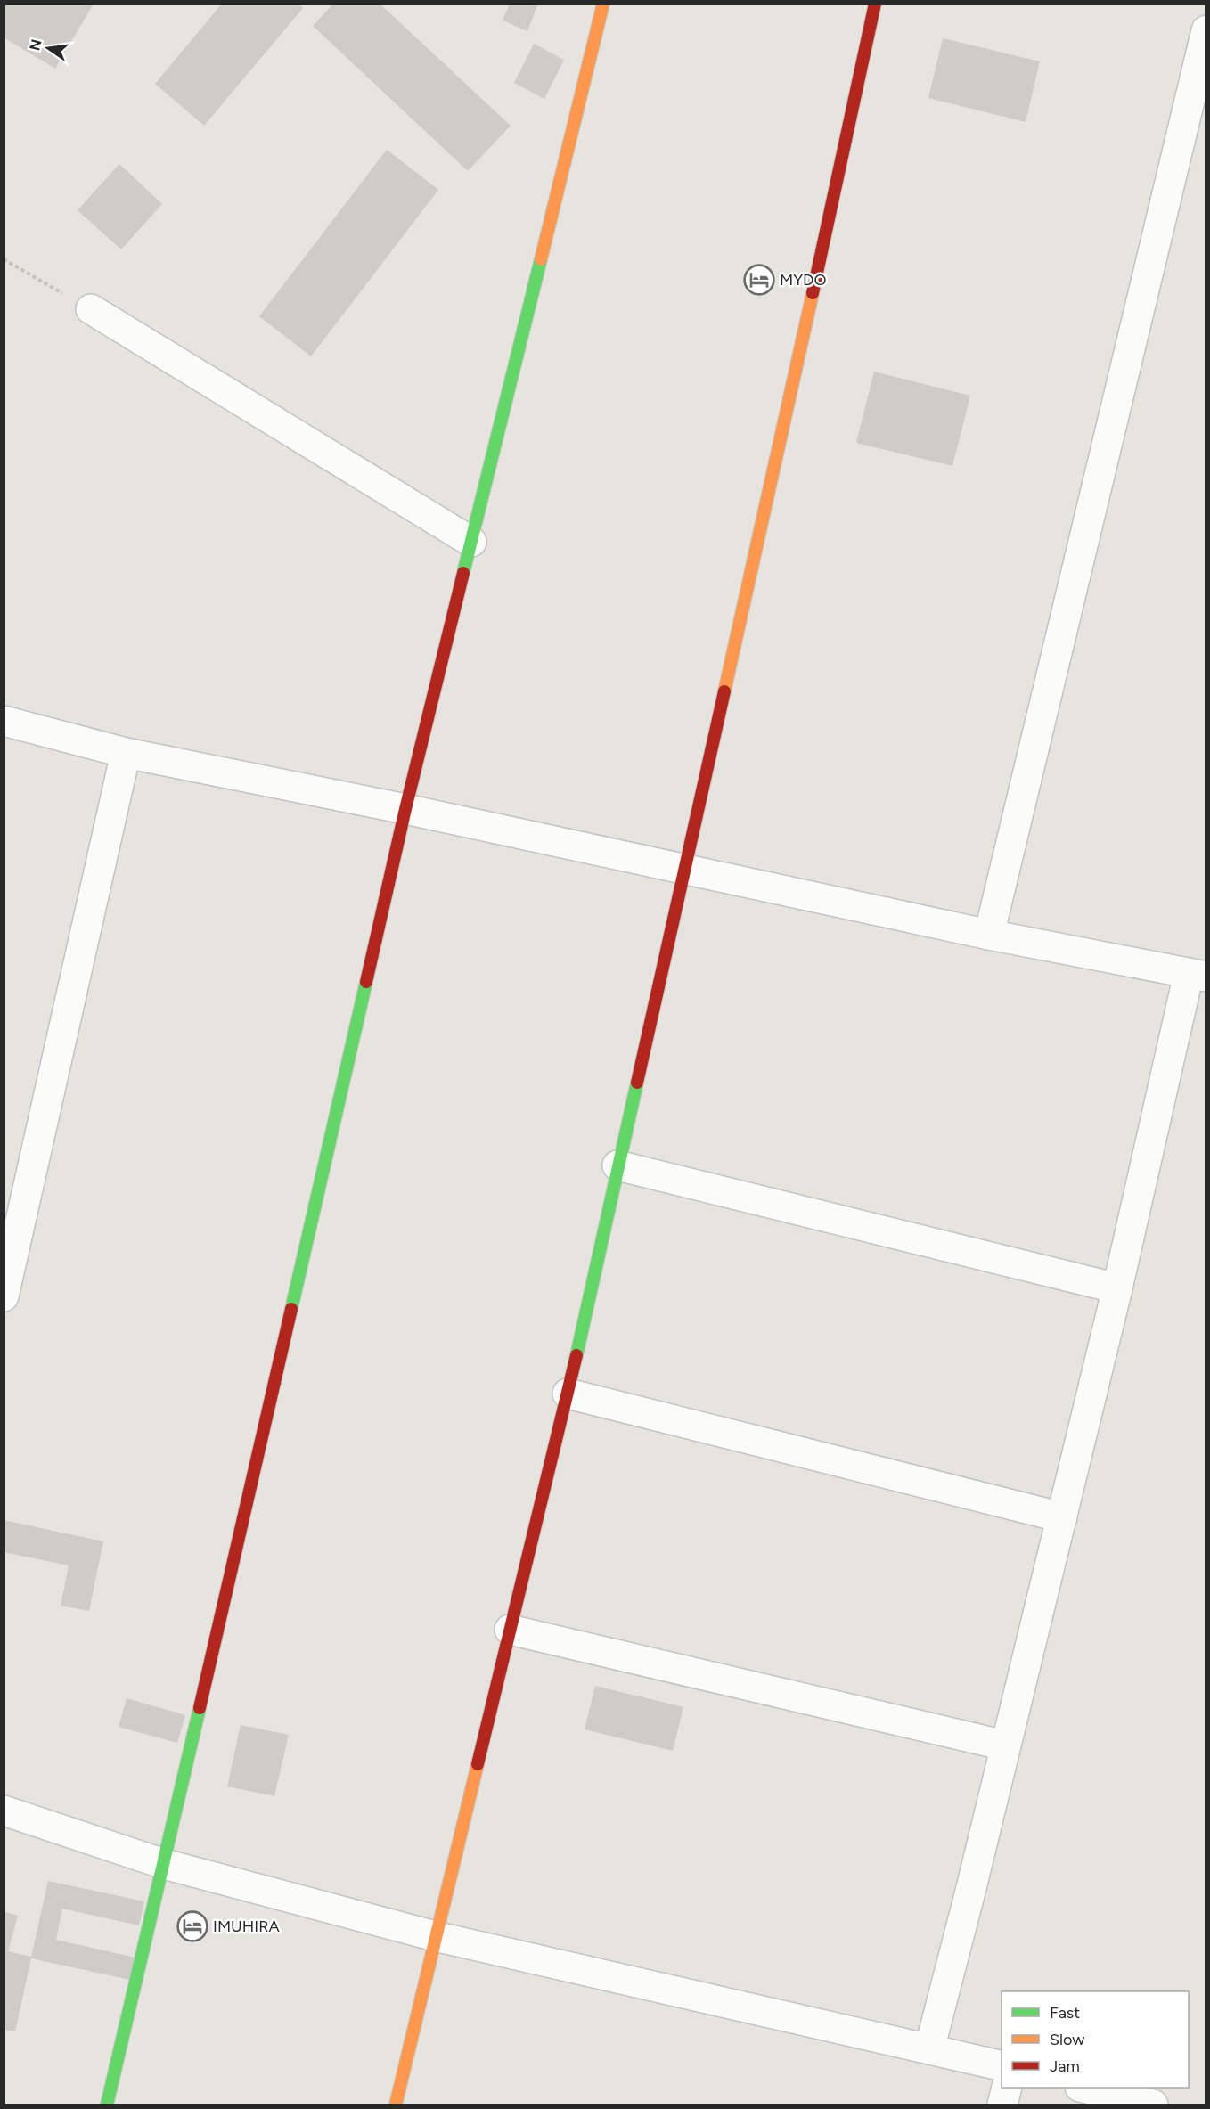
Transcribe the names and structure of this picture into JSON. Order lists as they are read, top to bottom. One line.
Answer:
{"places":{"hotel":["MYDO","IMUHIRA"]},"legend":["Fast","Slow","Jam"],"north":"left"}
